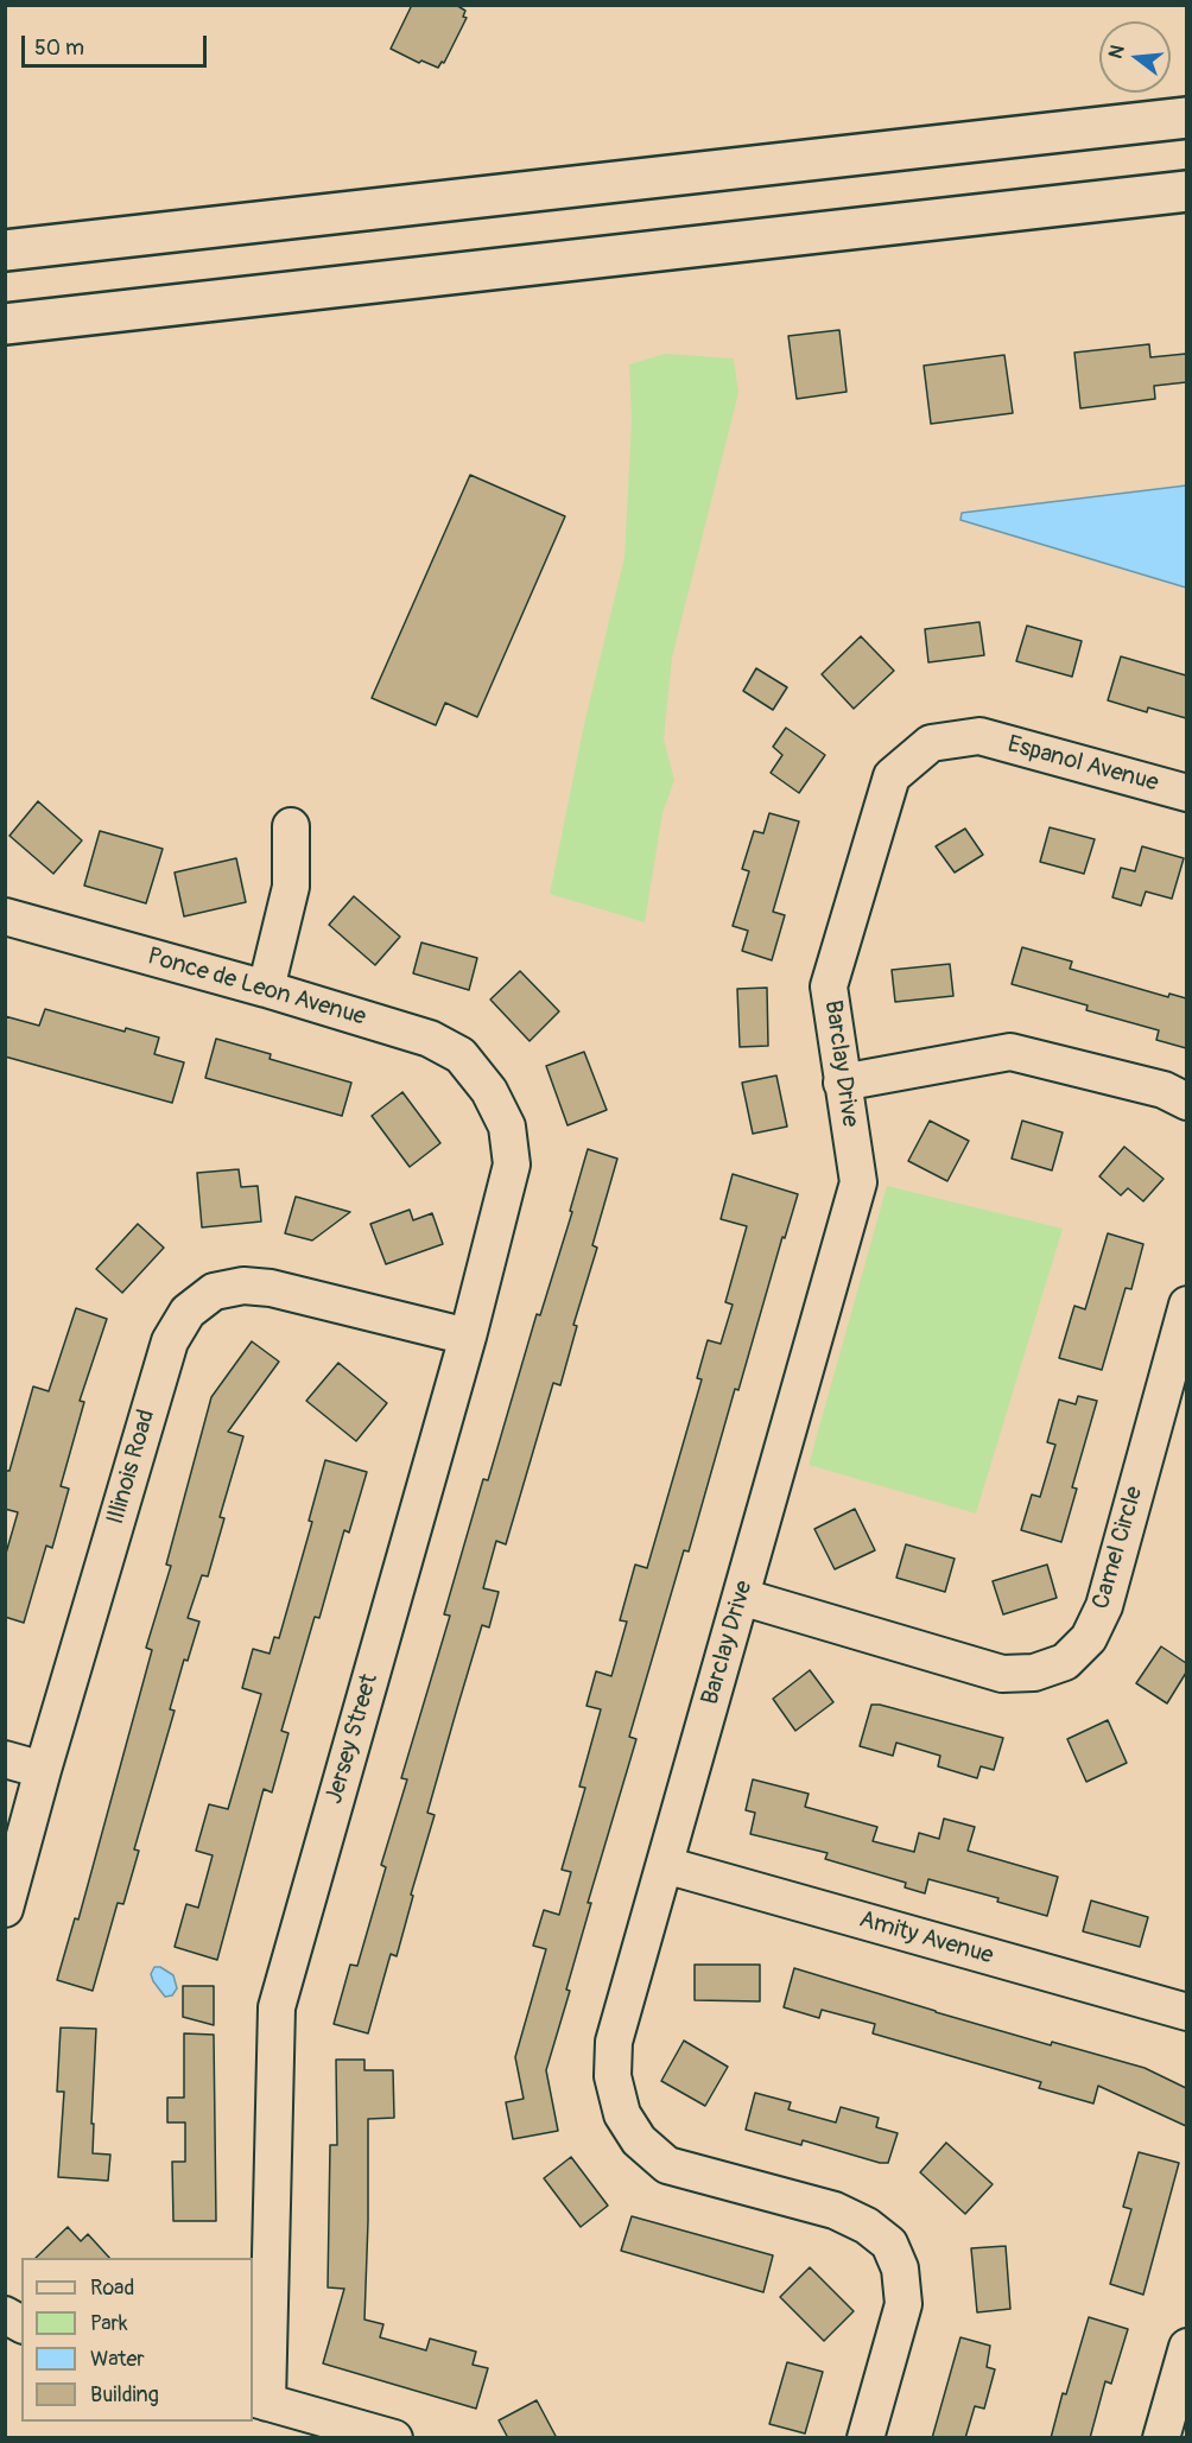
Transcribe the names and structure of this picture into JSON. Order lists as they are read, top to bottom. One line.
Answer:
{"streets":{"street":["Espanol Avenue","Ponce de Leon Avenue","Barclay Drive","Illinois Road","Camel Circle","Jersey Street","Amity Avenue"]},"crossings":[["Espanol Avenue","Barclay Drive"],["Ponce de Leon Avenue","Jersey Street"],["Barclay Drive","Camel Circle"],["Barclay Drive","Amity Avenue"],["Illinois Road","Jersey Street"]],"legend":["Road","Park","Water","Building"],"scale_bar":"50 m","north":"left"}
